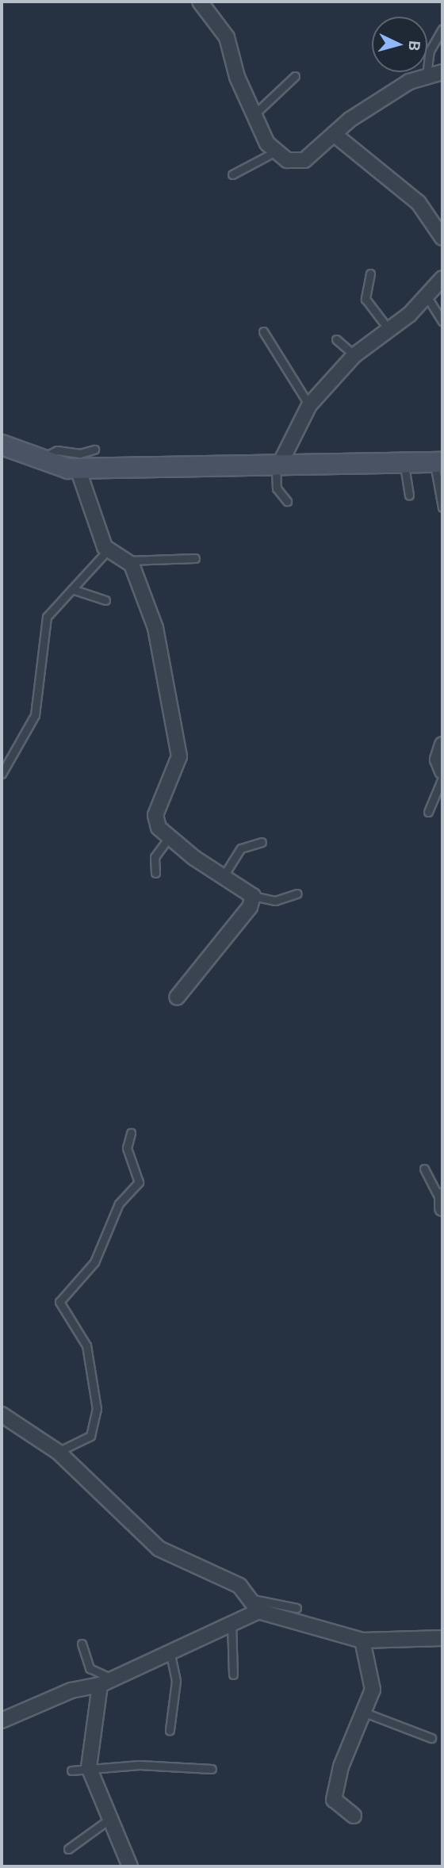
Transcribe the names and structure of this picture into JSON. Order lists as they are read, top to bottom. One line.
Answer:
{"north":"right"}
